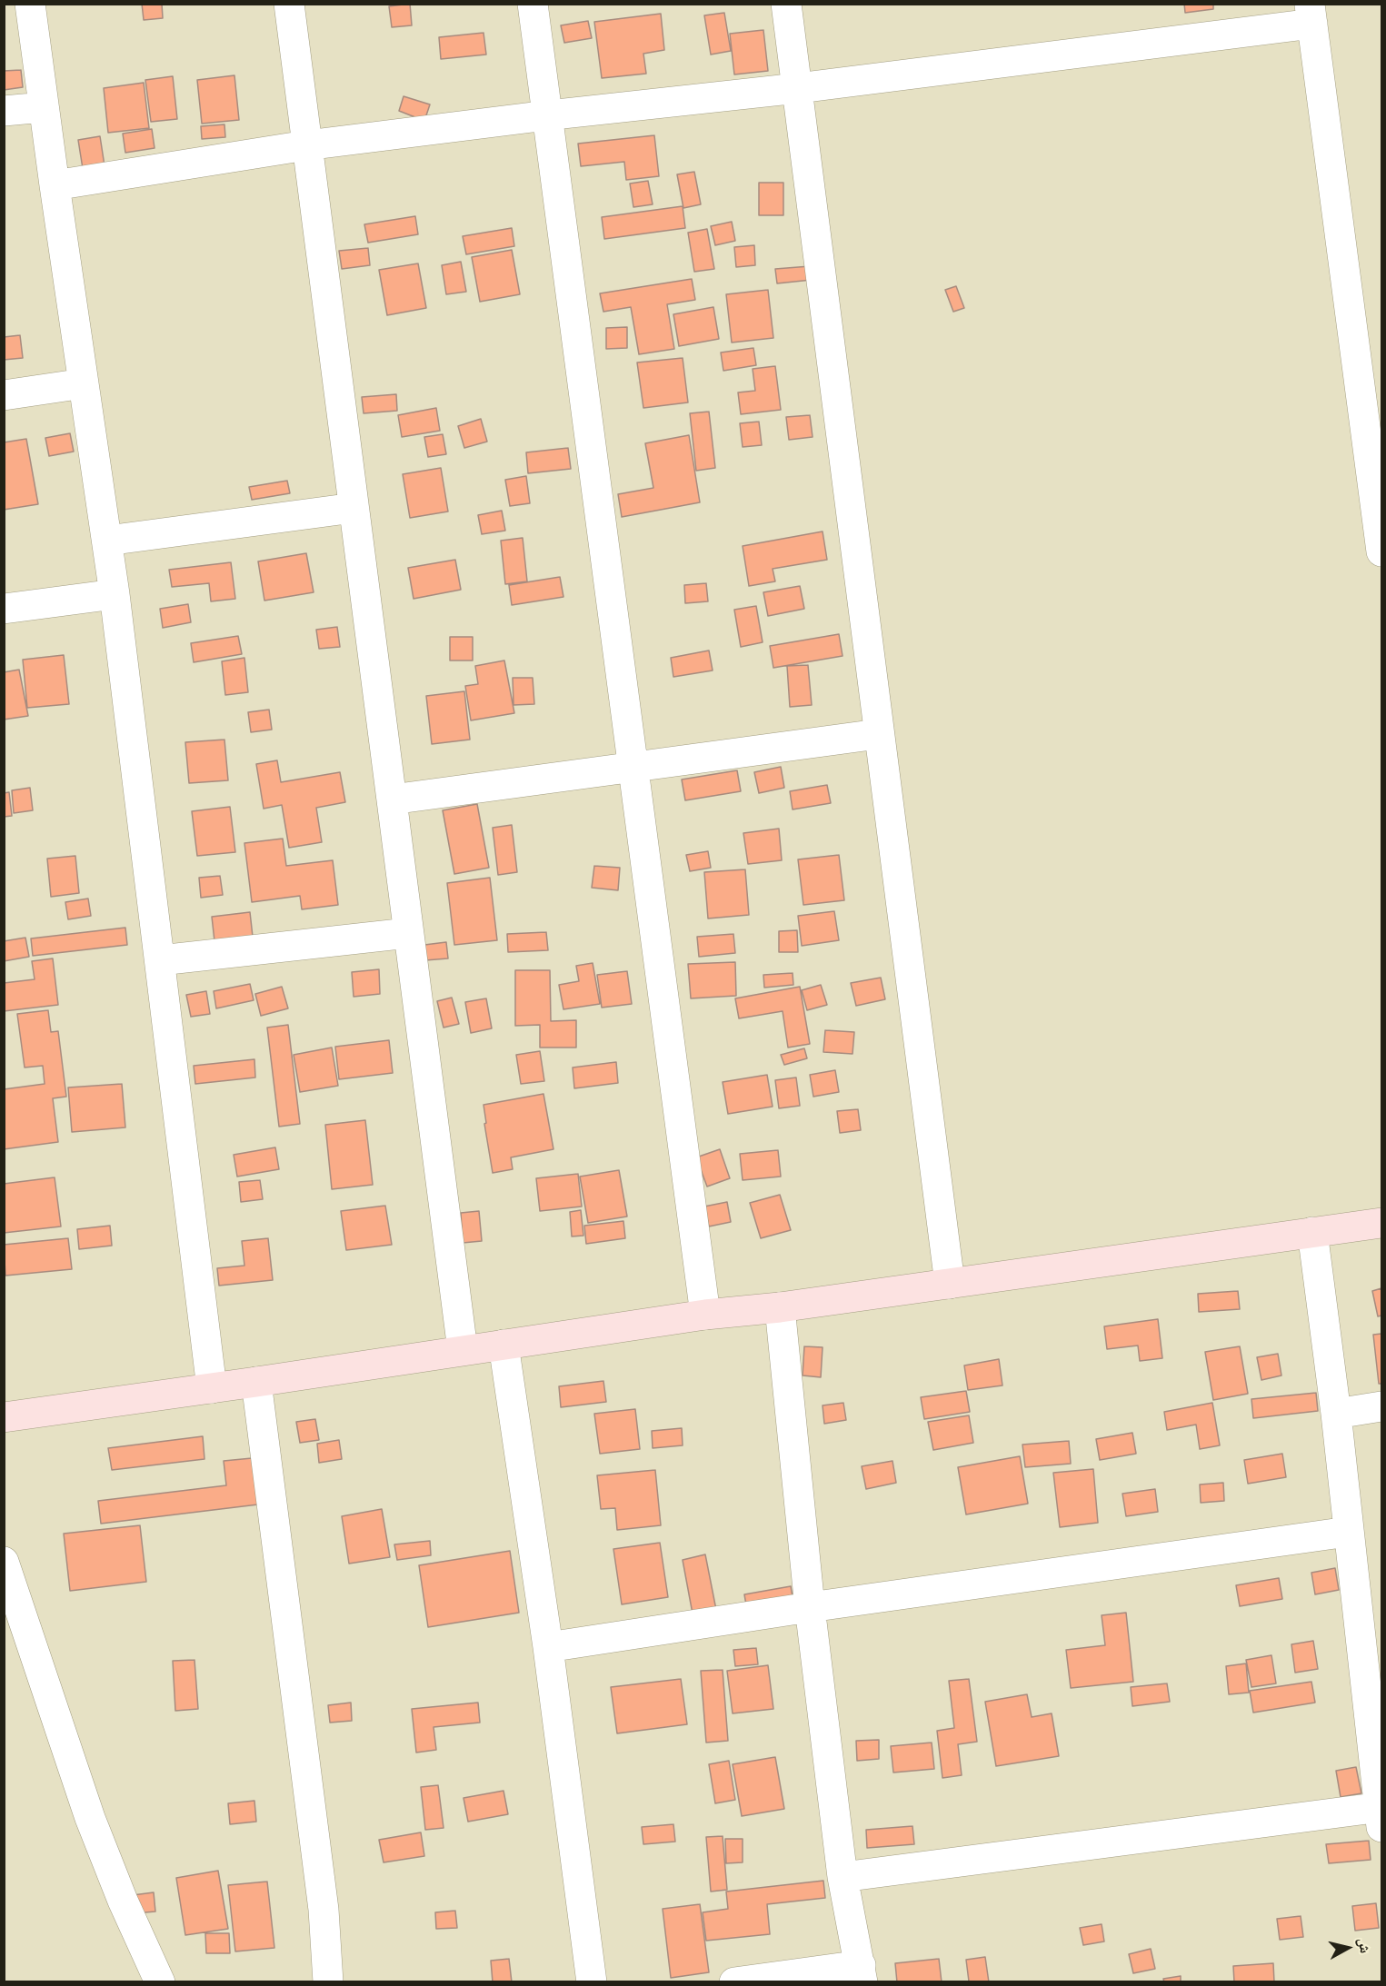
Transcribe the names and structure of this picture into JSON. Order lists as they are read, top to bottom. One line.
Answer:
{"north":"right"}
